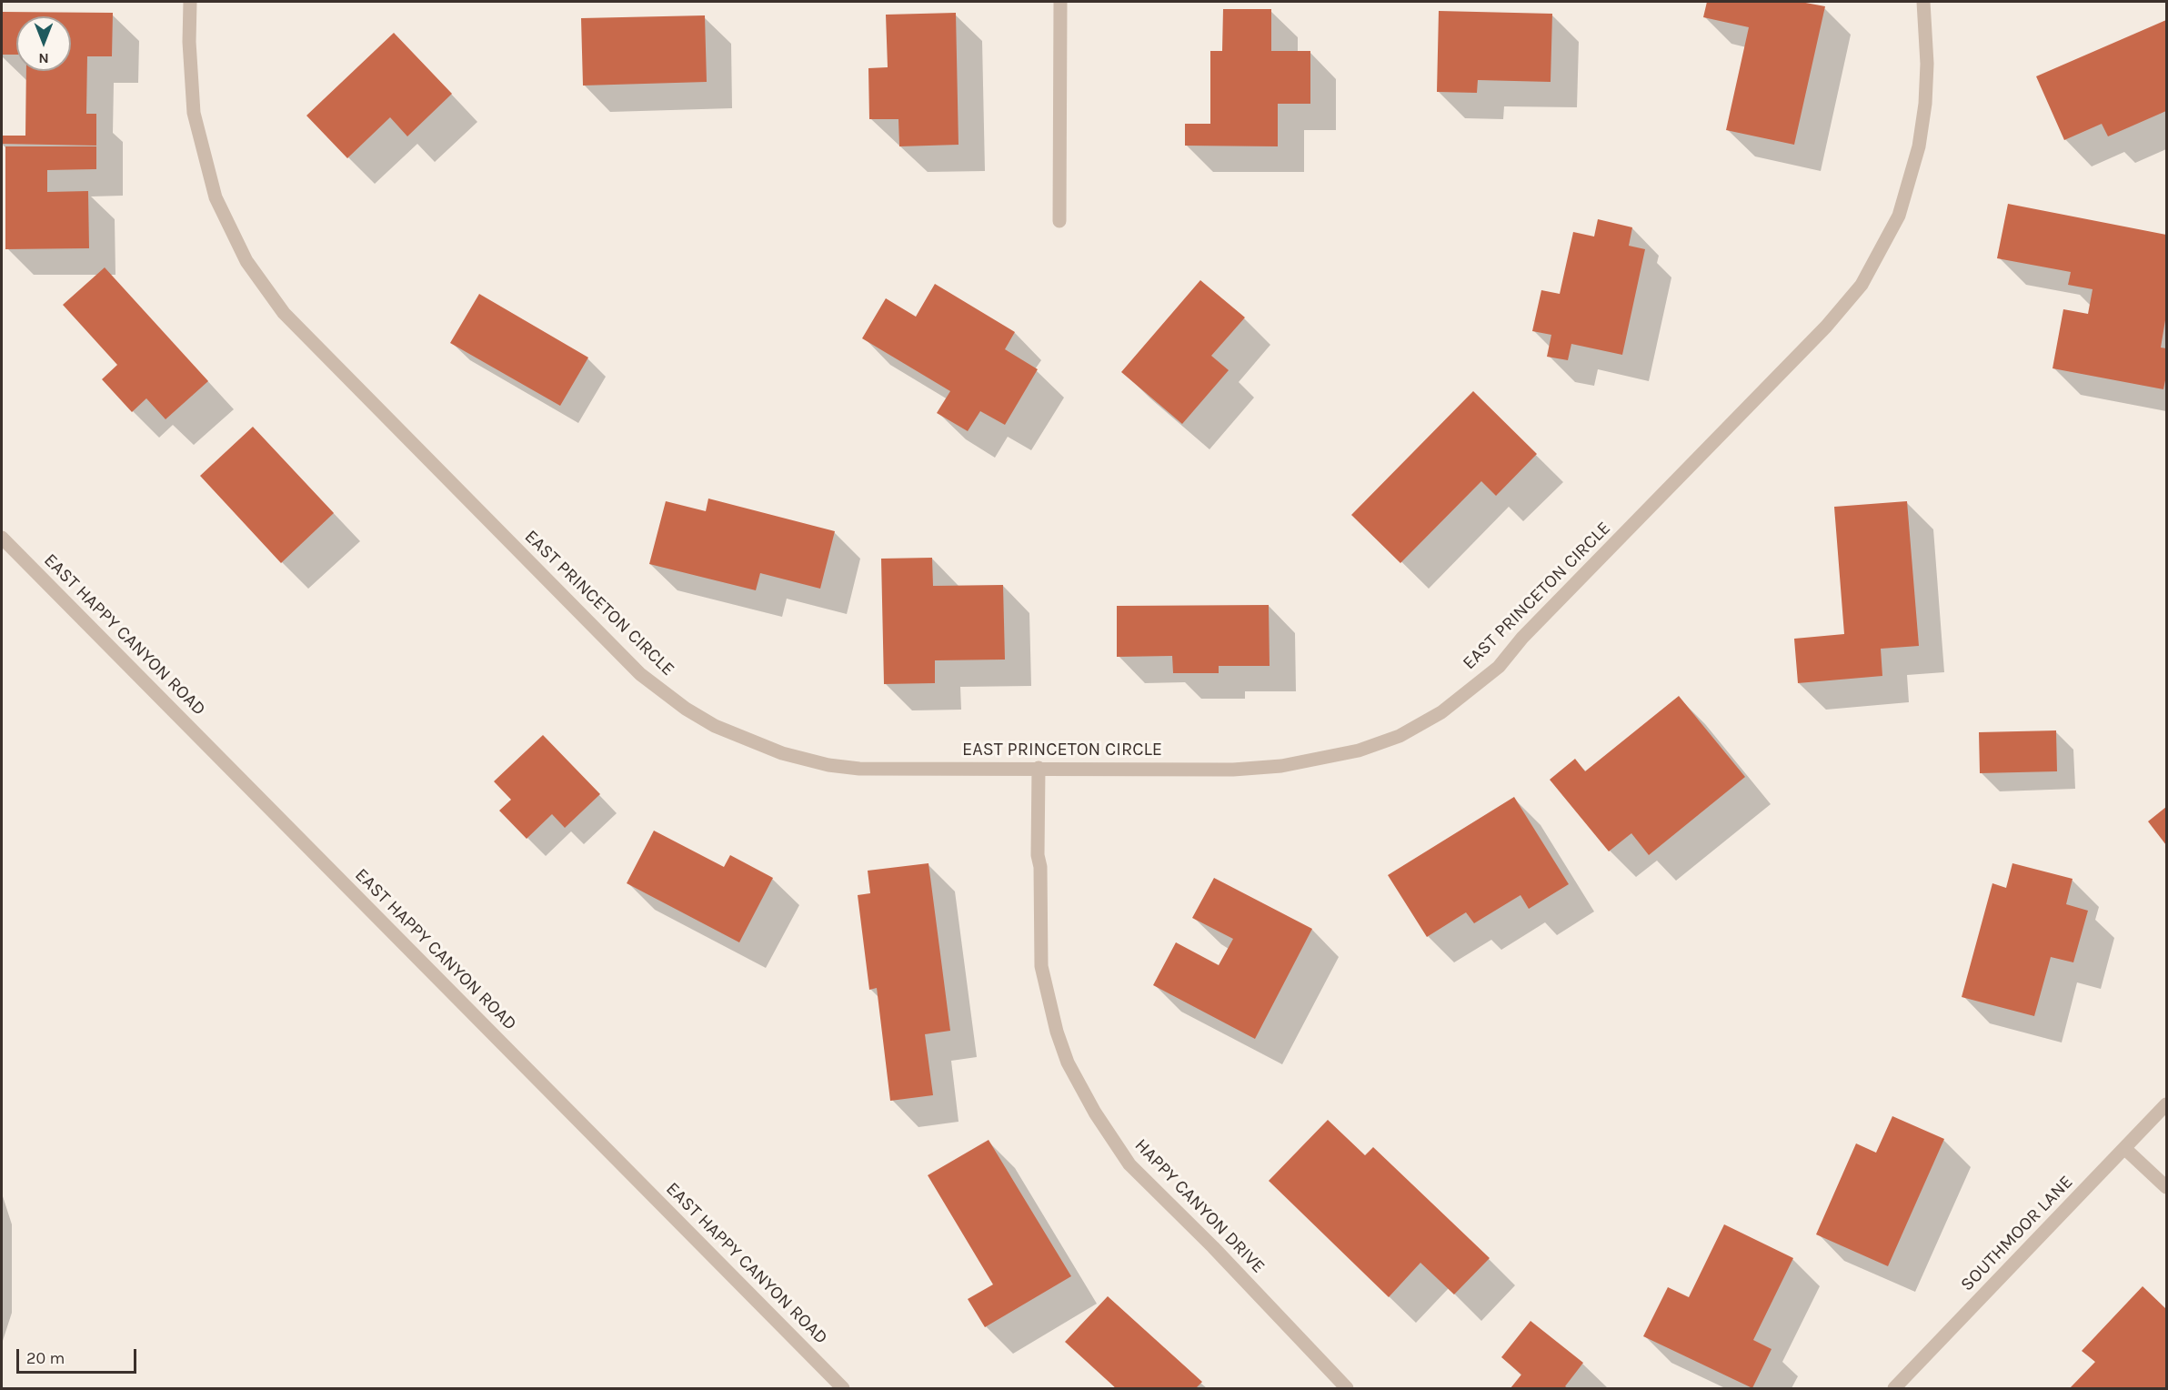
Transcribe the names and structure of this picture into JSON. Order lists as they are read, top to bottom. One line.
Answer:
{"streets":{"street":["EAST PRINCETON CIRCLE","EAST HAPPY CANYON ROAD","HAPPY CANYON DRIVE","SOUTHMOOR LANE"]},"crossings":[["EAST PRINCETON CIRCLE","HAPPY CANYON DRIVE"]],"scale_bar":"20 m","north":"bottom"}
